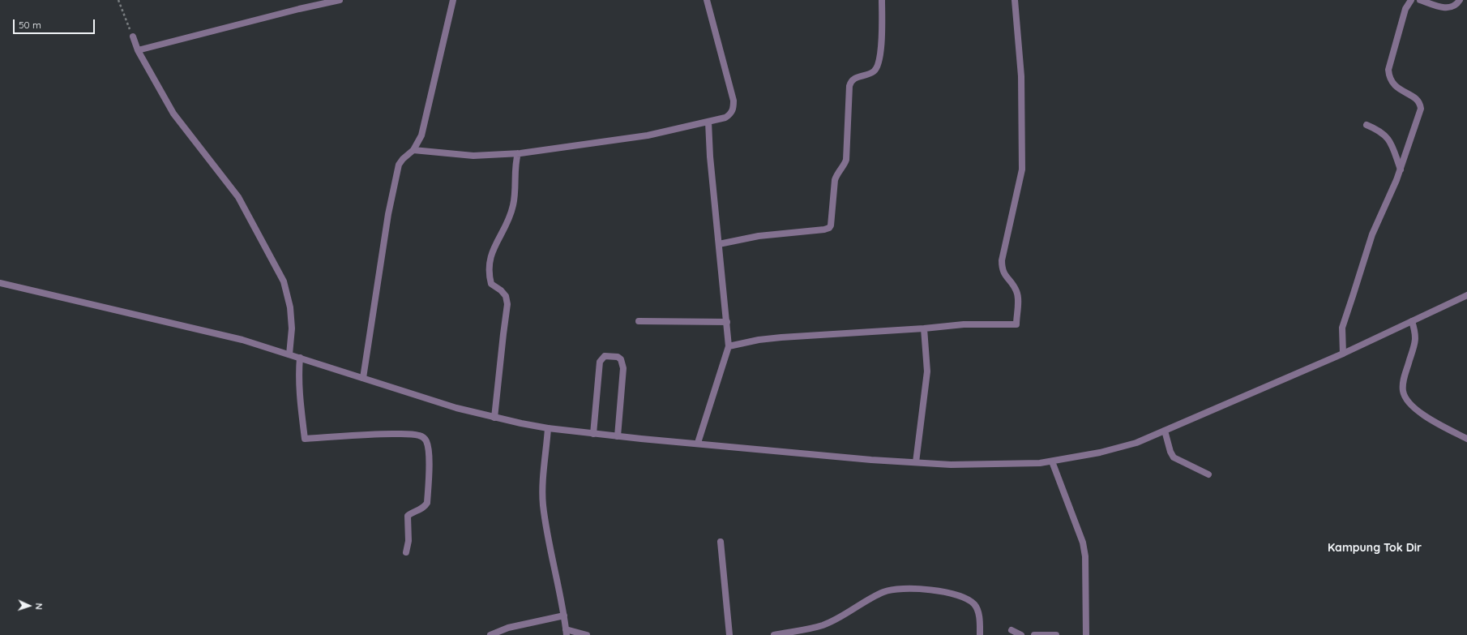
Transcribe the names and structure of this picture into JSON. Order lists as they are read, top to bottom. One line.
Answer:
{"districts":["Kampung Tok Dir"],"scale_bar":"50 m","north":"right"}
